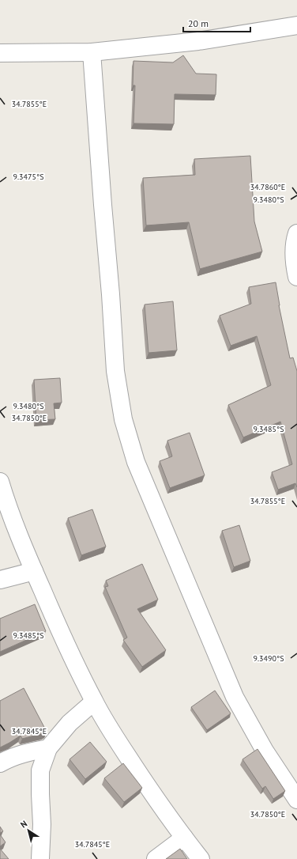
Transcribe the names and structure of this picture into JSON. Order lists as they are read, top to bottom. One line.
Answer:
{"scale_bar":"20 m","north":"top left","coordinates":["34.7855°E","9.3475°S","34.7860°E","9.3480°S","34.7850°E","9.3485°S","9.3490°S","34.7845°E"]}
